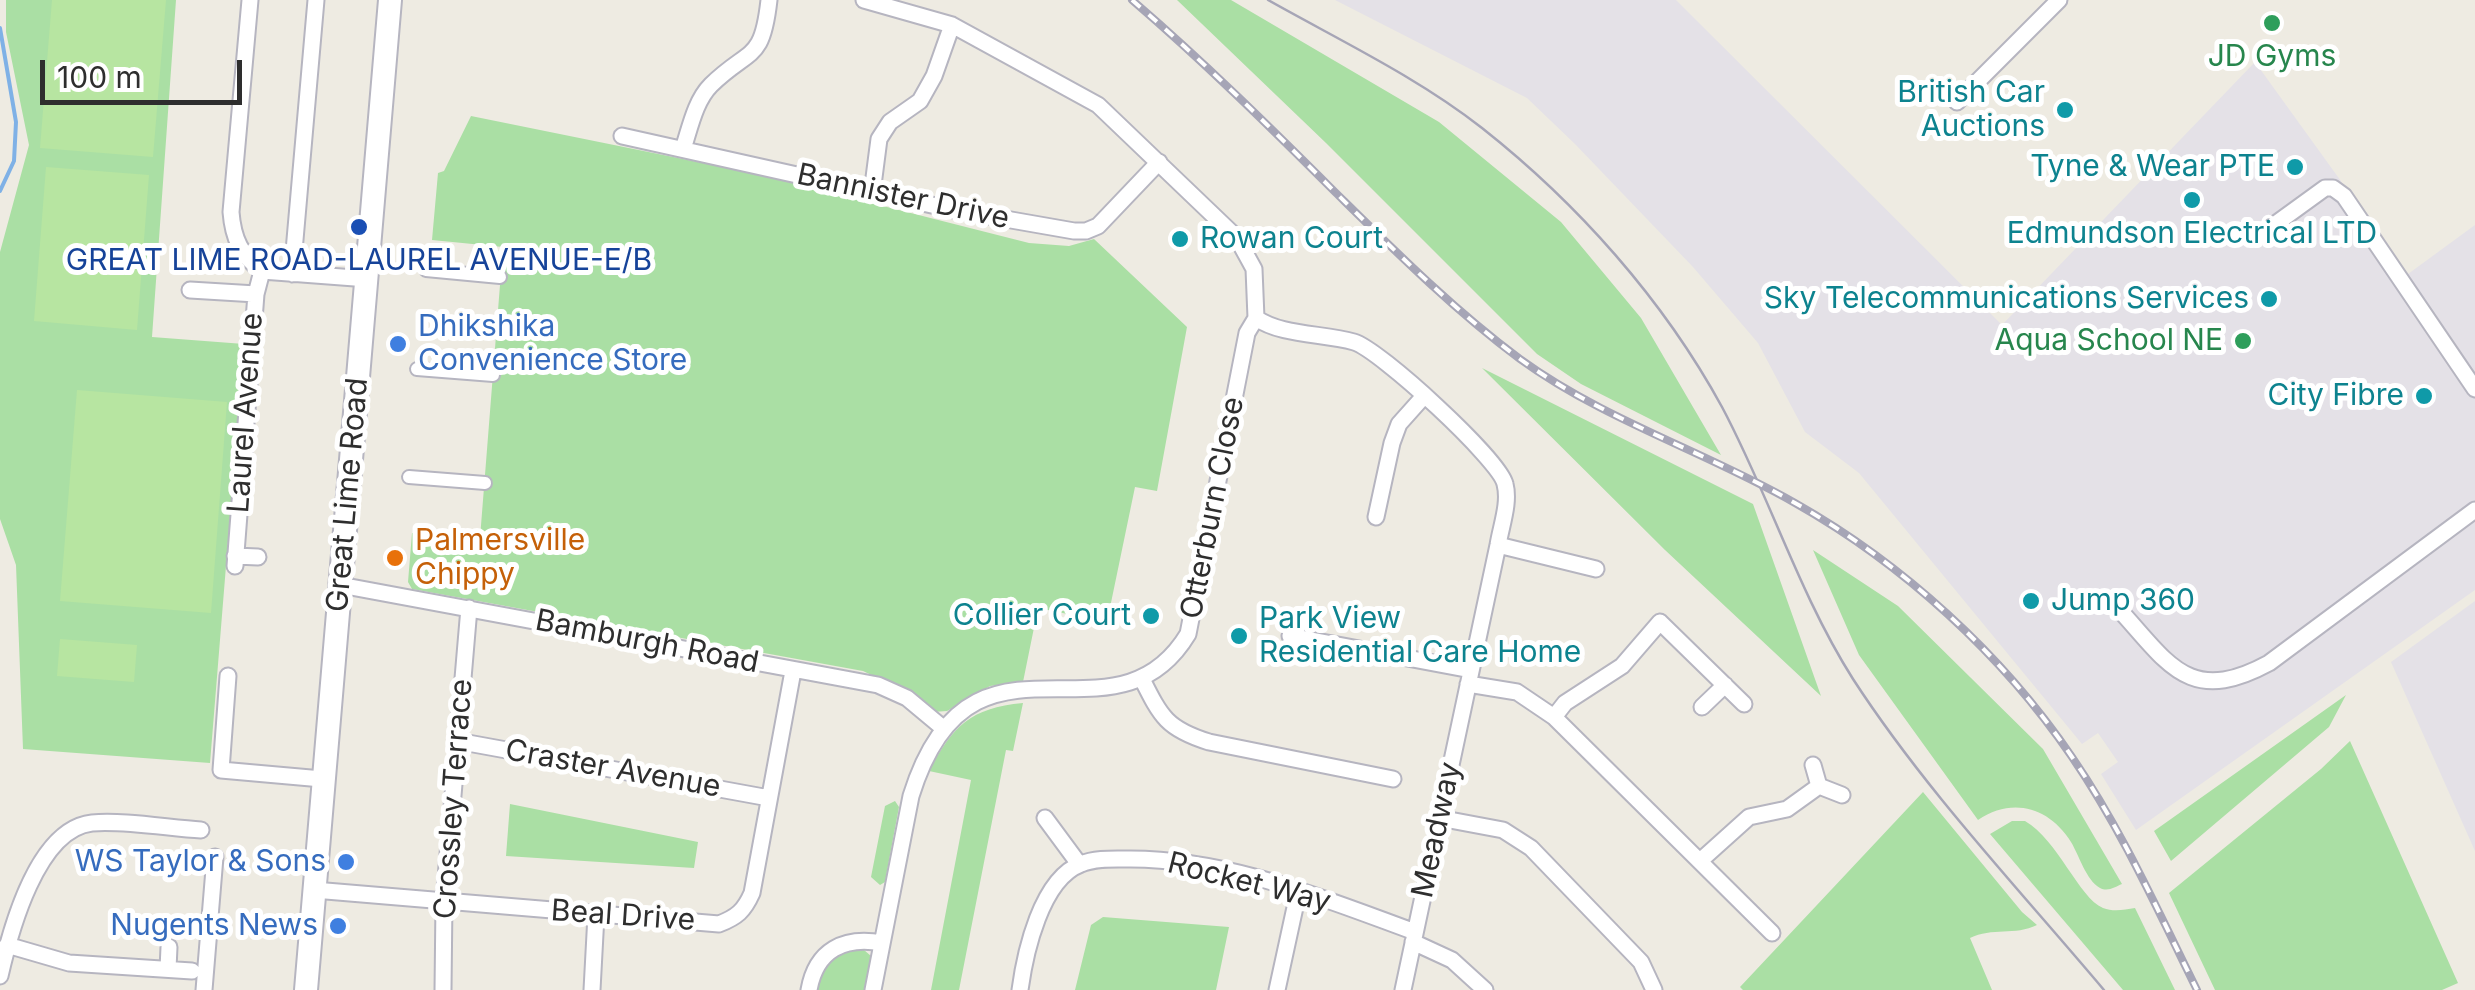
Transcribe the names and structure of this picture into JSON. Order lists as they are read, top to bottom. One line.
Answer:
{"streets":{"main road":["Great Lime Road"],"street":["Bannister Drive","Laurel Avenue","Otterburn Close","Bamburgh Road","Craster Avenue","Crossley Terrace","Meadway","Rocket Way","Beal Drive"]},"crossings":[["Laurel Avenue","Great Lime Road"],["Great Lime Road","Bamburgh Road"],["Great Lime Road","Beal Drive"],["Otterburn Close","Meadway"],["Bamburgh Road","Crossley Terrace"],["Bamburgh Road","Beal Drive"],["Craster Avenue","Crossley Terrace"],["Craster Avenue","Beal Drive"],["Crossley Terrace","Beal Drive"],["Meadway","Rocket Way"]],"places":["JD Gyms","British Car Auctions","Tyne & Wear PTE","Edmundson Electrical LTD","GREAT LIME ROAD-LAUREL AVENUE-E/B","Rowan Court","Sky Telecommunications Services","Aqua School NE","Dhikshika Convenience Store","City Fibre","Palmersville Chippy","Jump 360","Collier Court","Park View Residential Care Home","WS Taylor & Sons","Nugents News"],"scale_bar":"100 m"}
